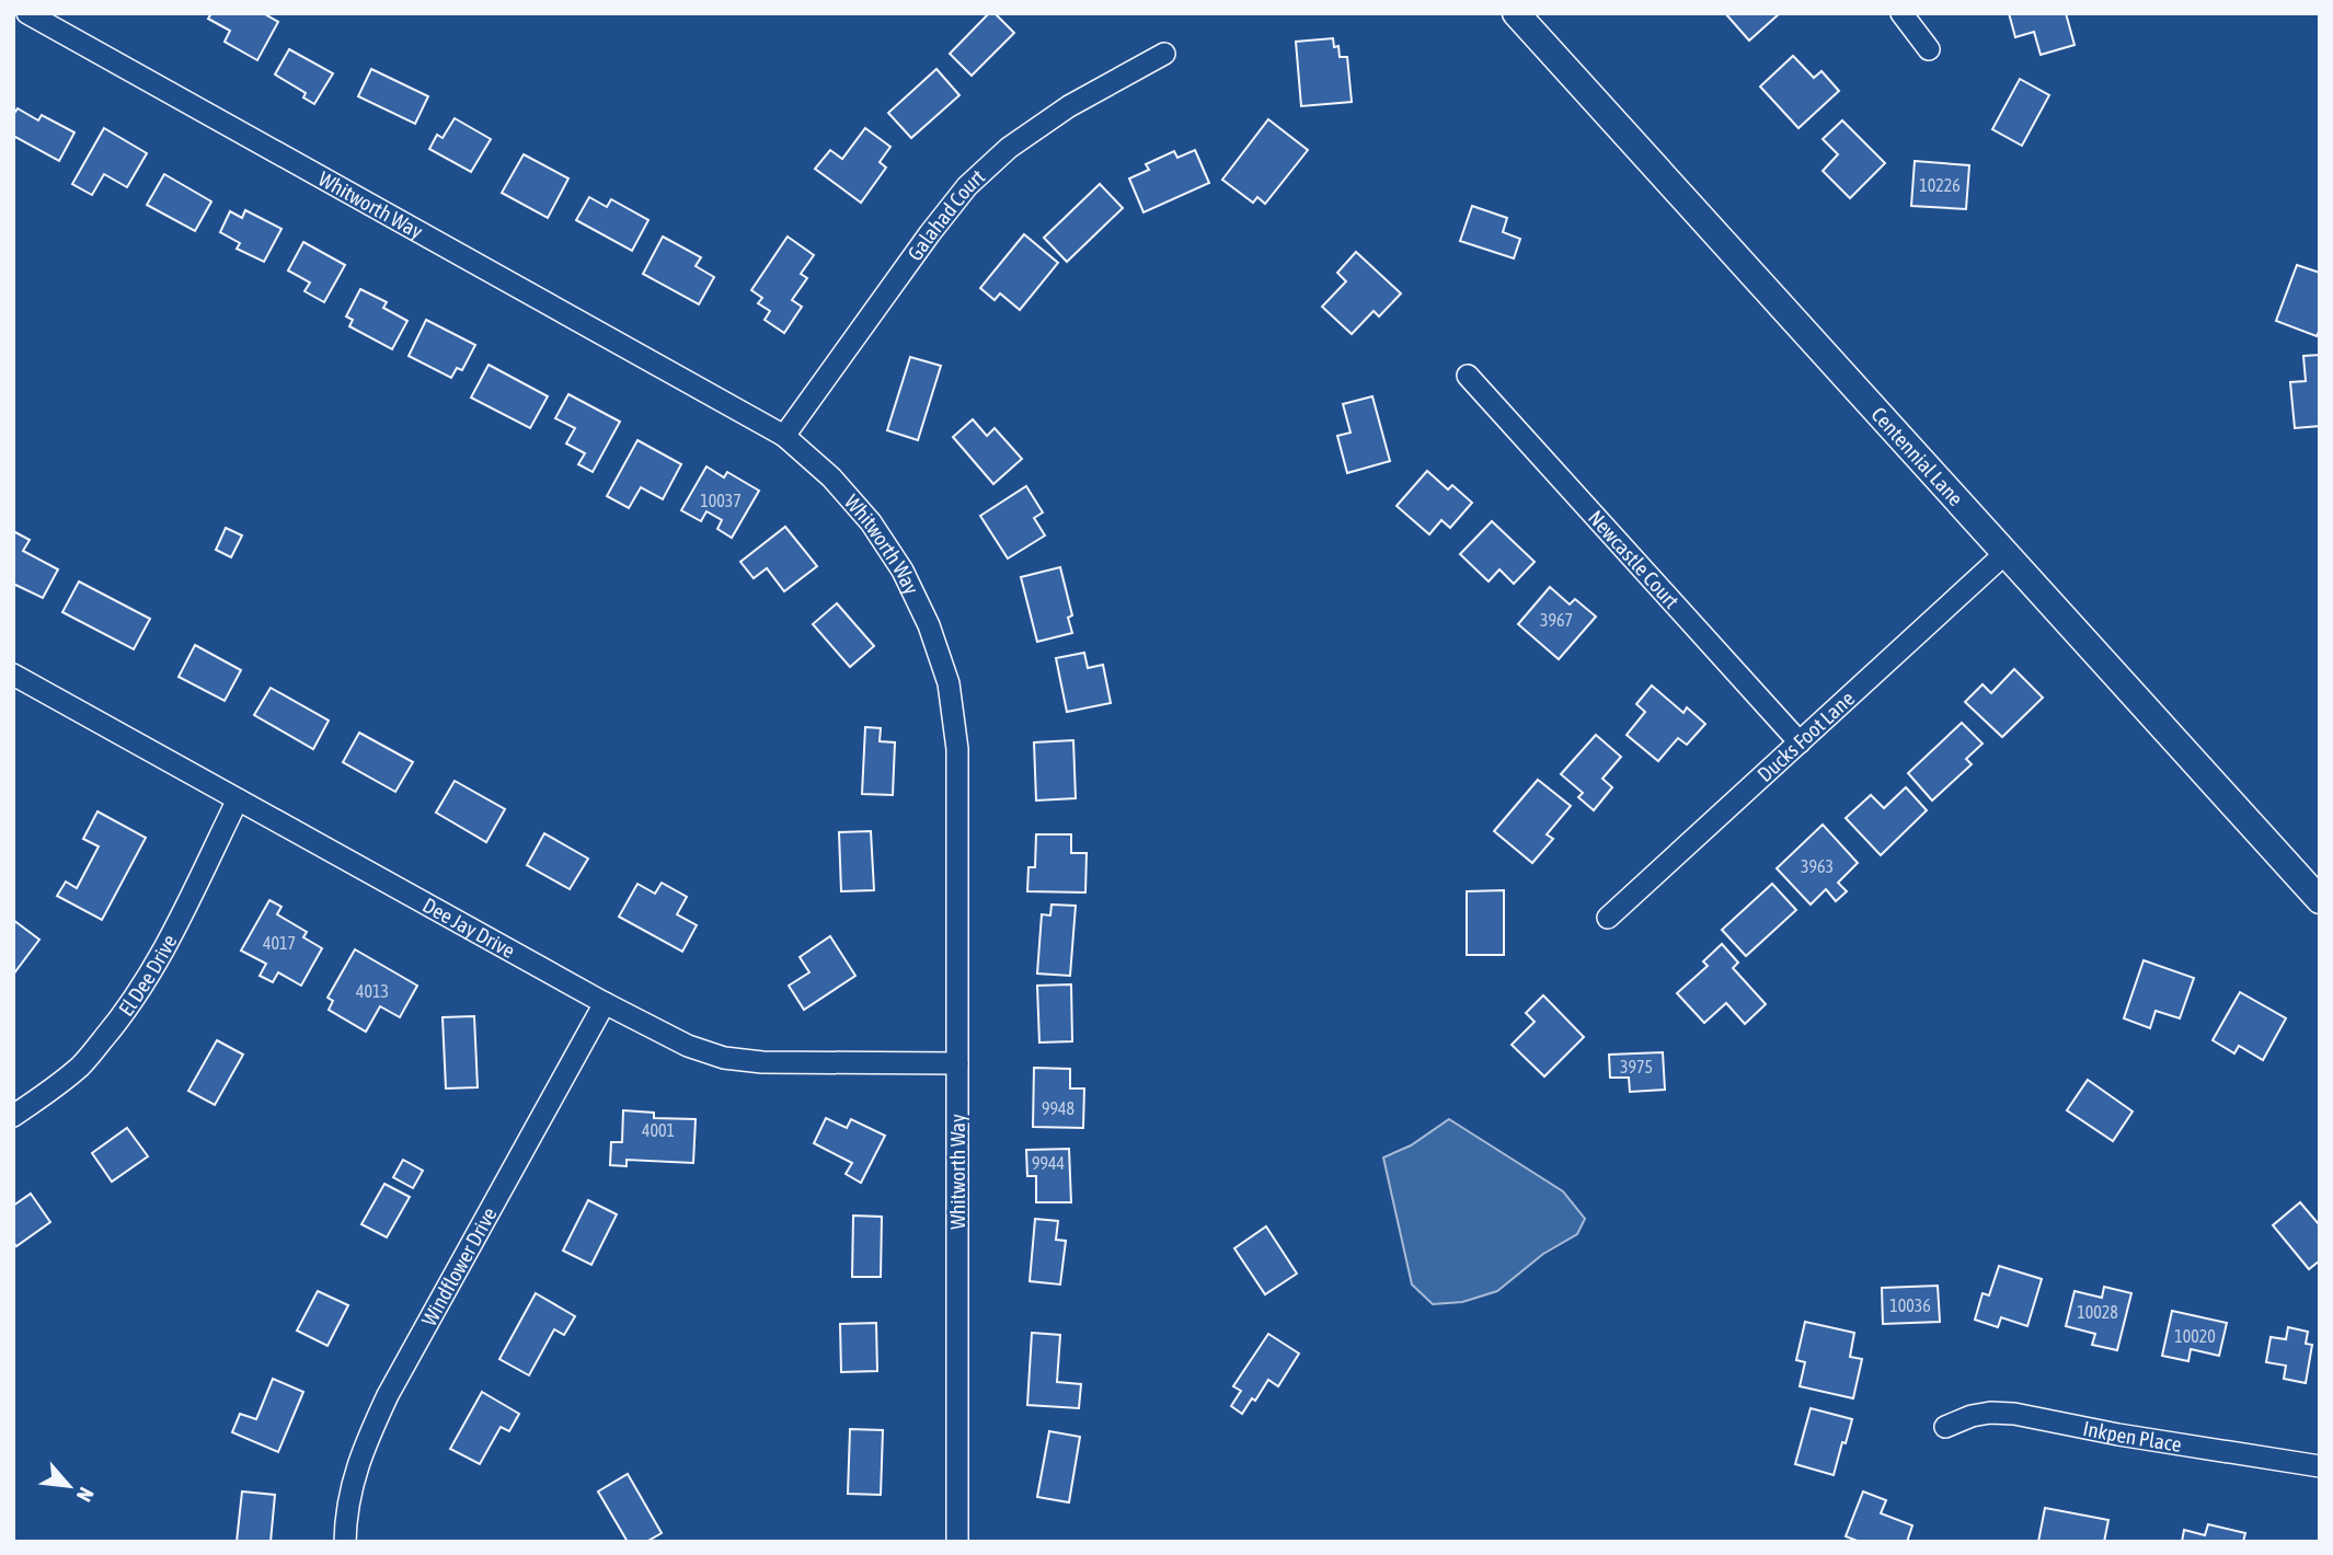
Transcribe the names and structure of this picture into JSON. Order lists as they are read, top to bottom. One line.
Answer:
{"streets":{"street":["Whitworth Way","Galahad Court","Centennial Lane","Newcastle Court","Ducks Foot Lane","Dee Jay Drive","El Dee Drive","Windflower Drive","Inkpen Place"]},"crossings":[["Whitworth Way","Galahad Court"],["Whitworth Way","Dee Jay Drive"],["Centennial Lane","Ducks Foot Lane"],["Newcastle Court","Ducks Foot Lane"],["Dee Jay Drive","El Dee Drive"],["Dee Jay Drive","Windflower Drive"]],"house_numbers":["10226","10037","3967","3963","4017","4013","3975","9948","4001","9944","10036","10028","10020"],"north":"bottom right"}
